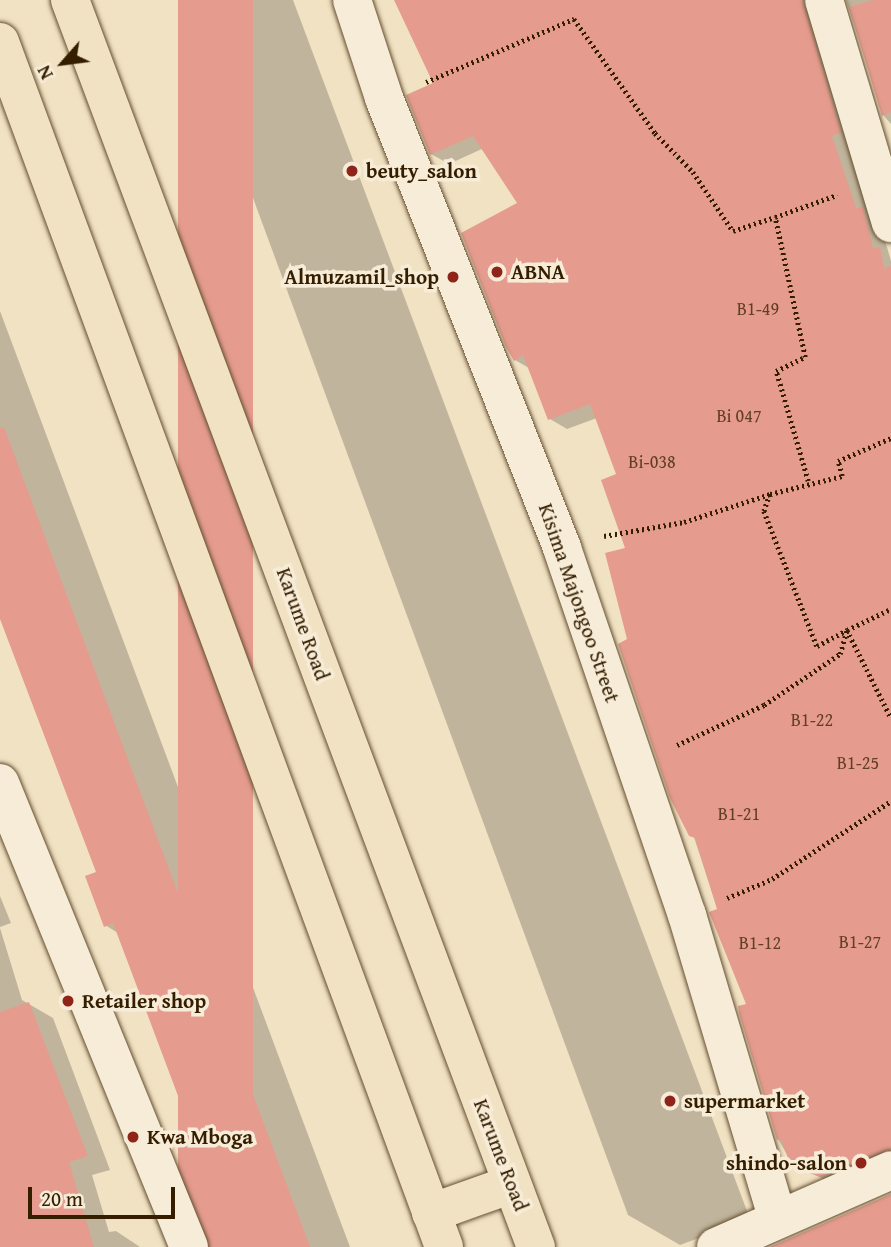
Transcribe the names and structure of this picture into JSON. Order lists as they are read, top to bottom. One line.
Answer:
{"streets":{"main road":["Karume Road"],"street":["Kisima Majongoo Street"]},"places":["beuty_salon","ABNA","Almuzamil_shop","Retailer shop","supermarket","Kwa Mboga","shindo-salon"],"house_numbers":["B1-49","Bi 047","Bi-038","B1-22","B1-25","B1-21","B1-27","B1-12"],"scale_bar":"20 m","north":"bottom left"}
